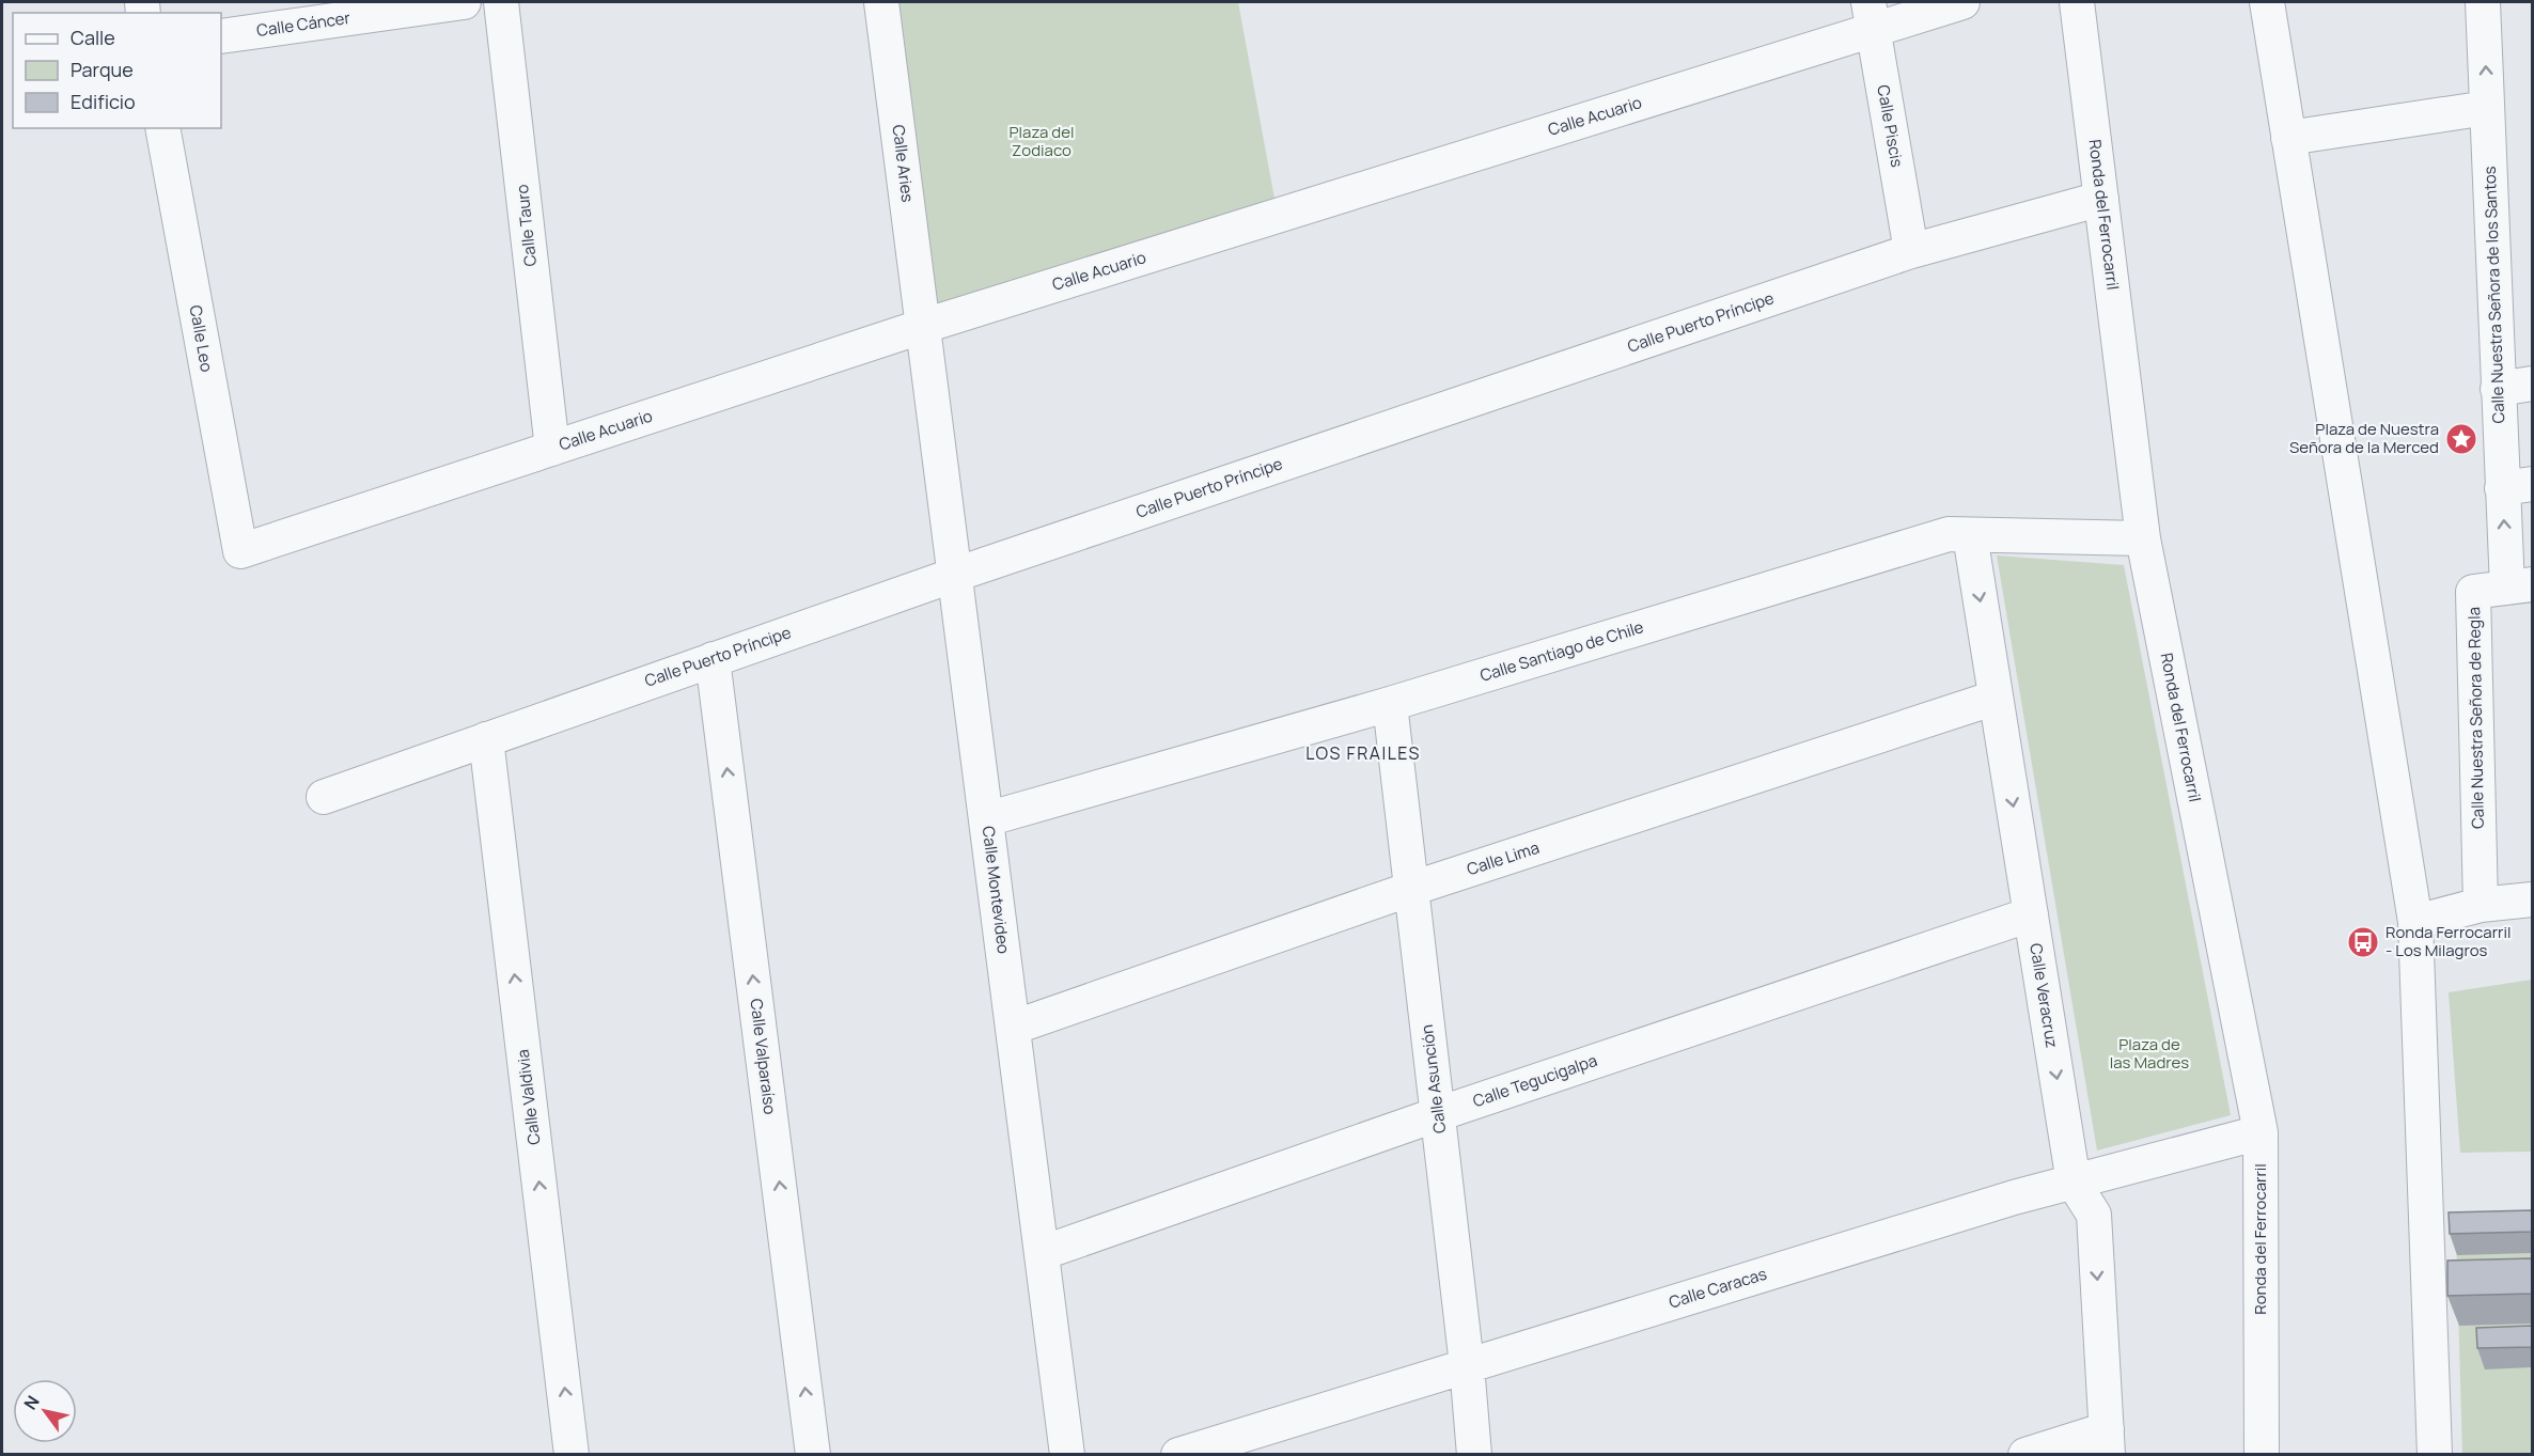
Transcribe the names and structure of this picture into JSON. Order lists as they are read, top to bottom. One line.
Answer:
{"streets":{"street":["Calle Cáncer","Calle Acuario","Calle Piscis","Calle Aries","Ronda del Ferrocarril","Calle Tauro","Calle Nuestra Señora de los Santos","Calle Puerto Príncipe","Calle Leo","Calle Santiago de Chile","Calle Nuestra Señora de Regla","Calle Lima","Calle Montevideo","Calle Veracruz","Calle Valparaíso","Calle Asunción","Calle Tegucigalpa","Calle Valdivia","Calle Caracas"]},"crossings":[["Calle Acuario","Calle Piscis"],["Calle Acuario","Calle Aries"],["Calle Acuario","Calle Tauro"],["Calle Acuario","Calle Leo"],["Calle Acuario","Calle Montevideo"],["Calle Piscis","Calle Puerto Príncipe"],["Calle Aries","Calle Montevideo"],["Ronda del Ferrocarril","Calle Puerto Príncipe"],["Ronda del Ferrocarril","Calle Santiago de Chile"],["Ronda del Ferrocarril","Calle Caracas"],["Calle Nuestra Señora de los Santos","Calle Nuestra Señora de Regla"],["Calle Puerto Príncipe","Calle Montevideo"],["Calle Puerto Príncipe","Calle Valparaíso"],["Calle Puerto Príncipe","Calle Valdivia"],["Calle Santiago de Chile","Calle Montevideo"],["Calle Santiago de Chile","Calle Veracruz"],["Calle Santiago de Chile","Calle Asunción"],["Calle Lima","Calle Montevideo"],["Calle Lima","Calle Veracruz"],["Calle Lima","Calle Asunción"],["Calle Montevideo","Calle Tegucigalpa"],["Calle Veracruz","Calle Tegucigalpa"],["Calle Veracruz","Calle Caracas"],["Calle Asunción","Calle Tegucigalpa"],["Calle Asunción","Calle Caracas"]],"one_way":["Calle Veracruz","Calle Valparaíso","Calle Valdivia"],"districts":["LOS FRAILES"],"parks":["Plaza del Zodiaco","Plaza de las Madres"],"places":{"place":["Plaza de Nuestra Señora de la Merced"],"bus stop":["Ronda Ferrocarril - Los Milagros"]},"legend":["Calle","Parque","Edificio"],"north":"top left"}
